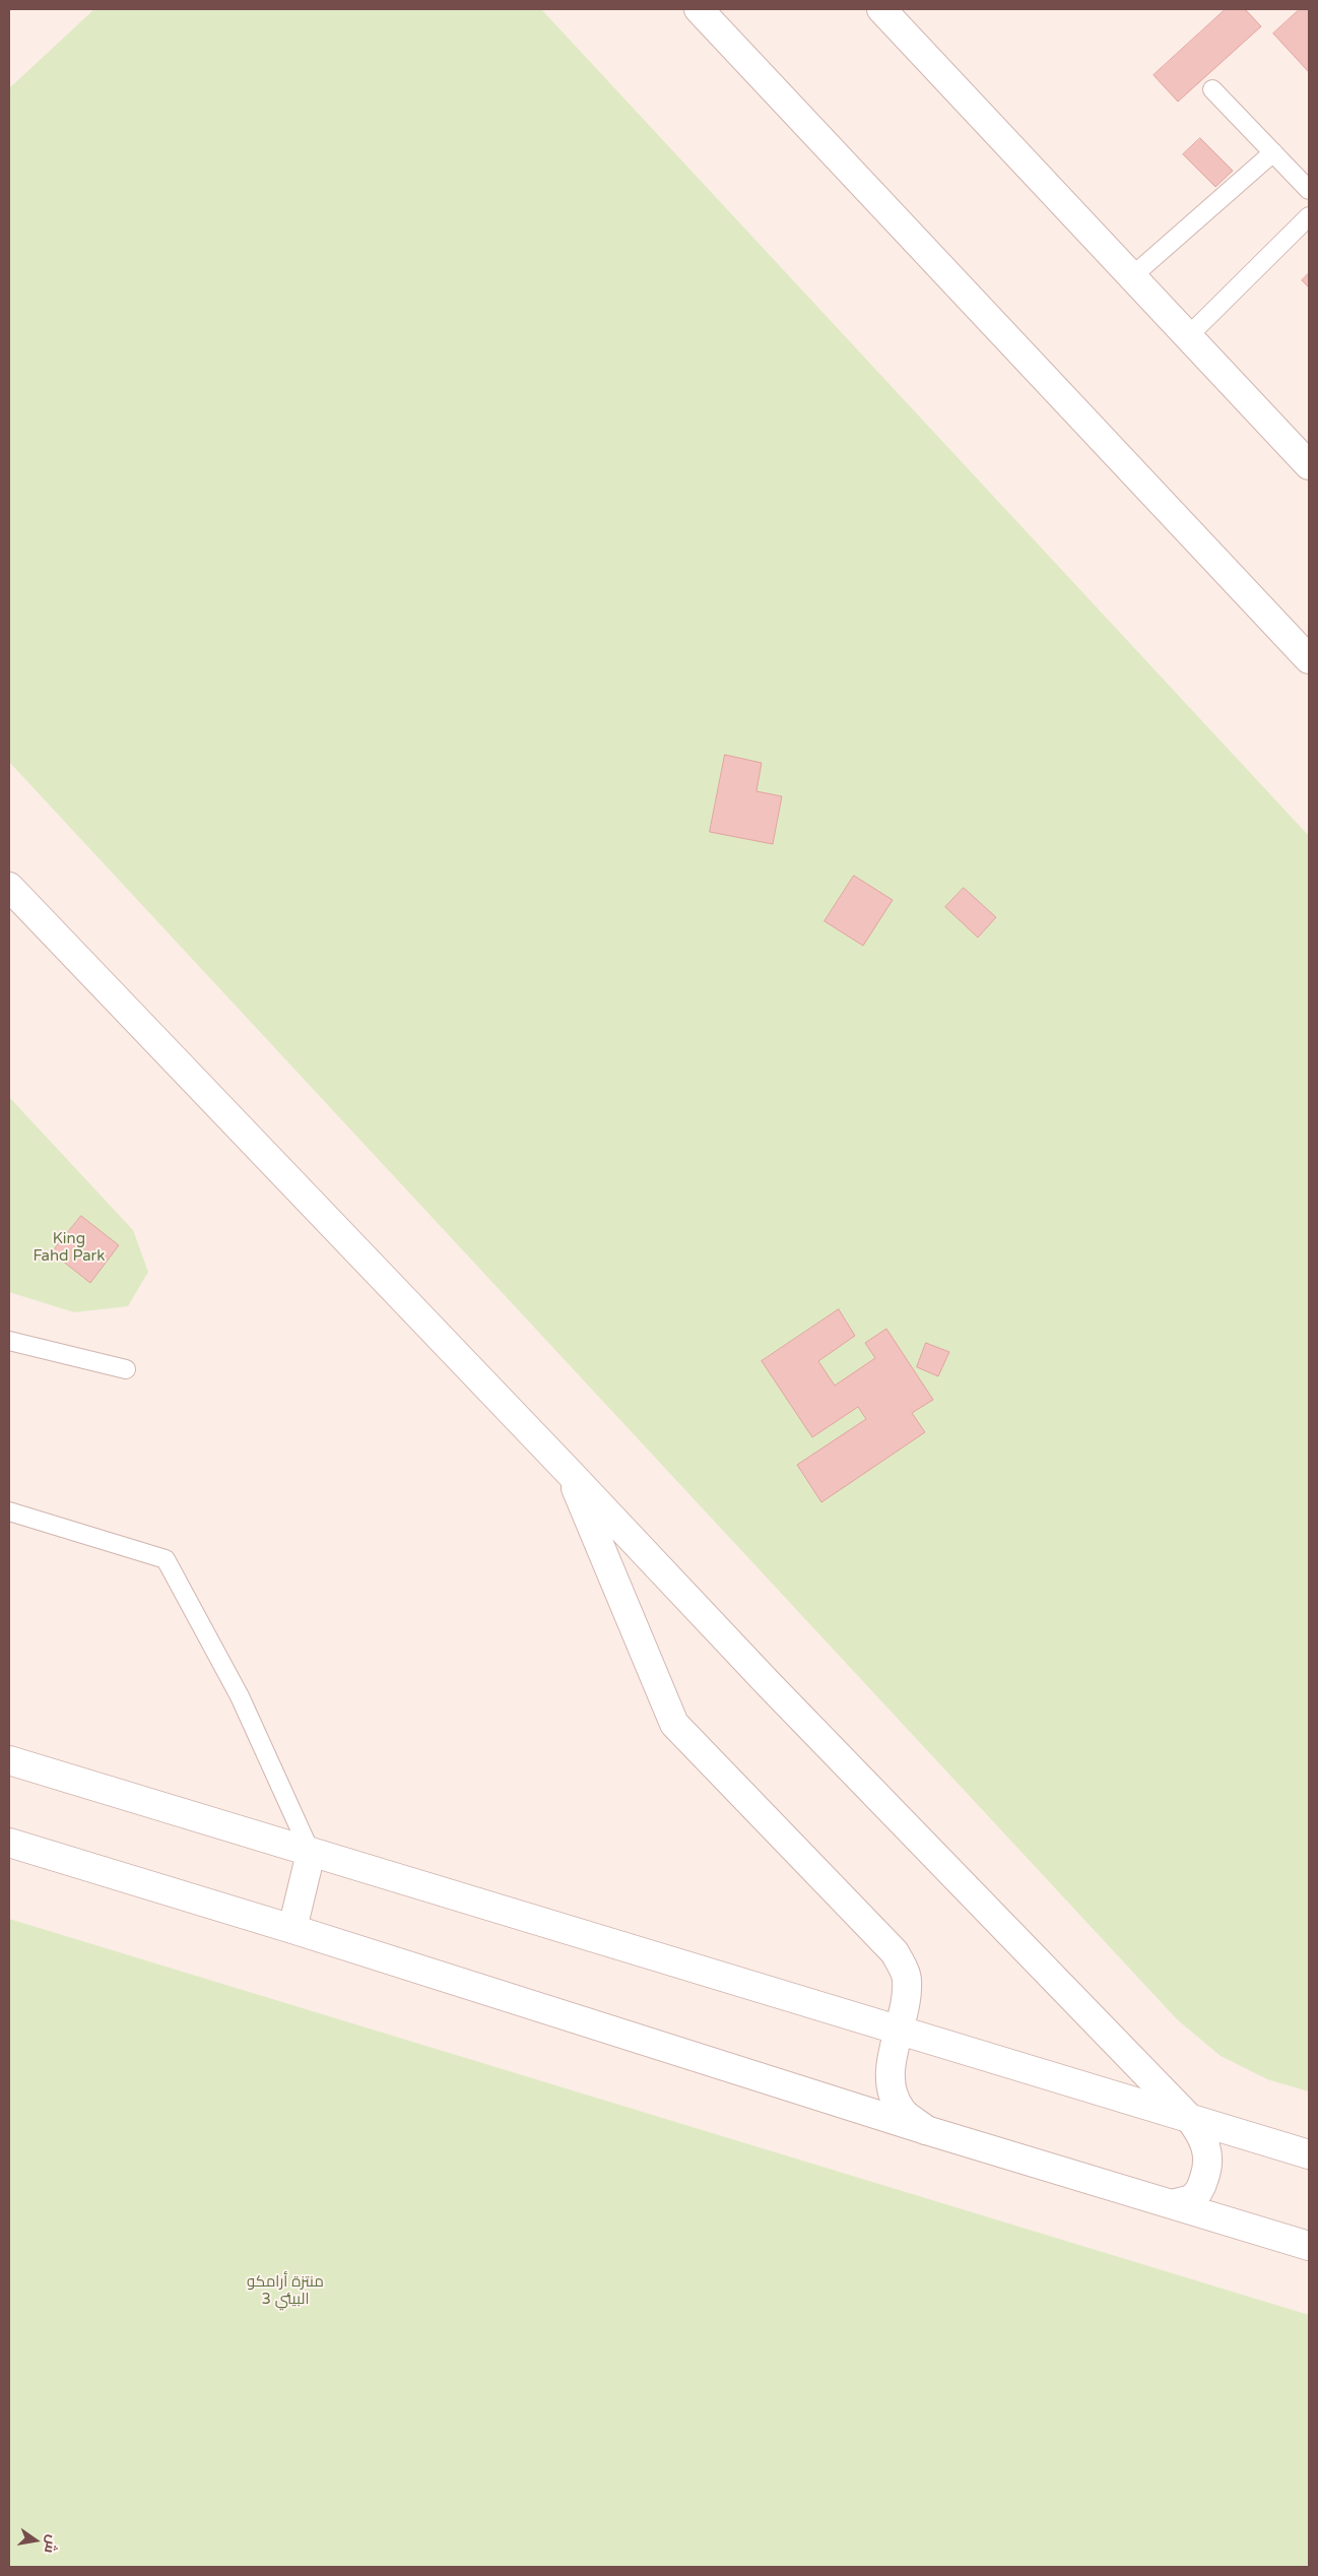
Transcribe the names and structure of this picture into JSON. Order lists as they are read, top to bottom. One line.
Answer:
{"parks":["King Fahd Park","منتزة أرامكو البيئي 3"],"north":"right"}
